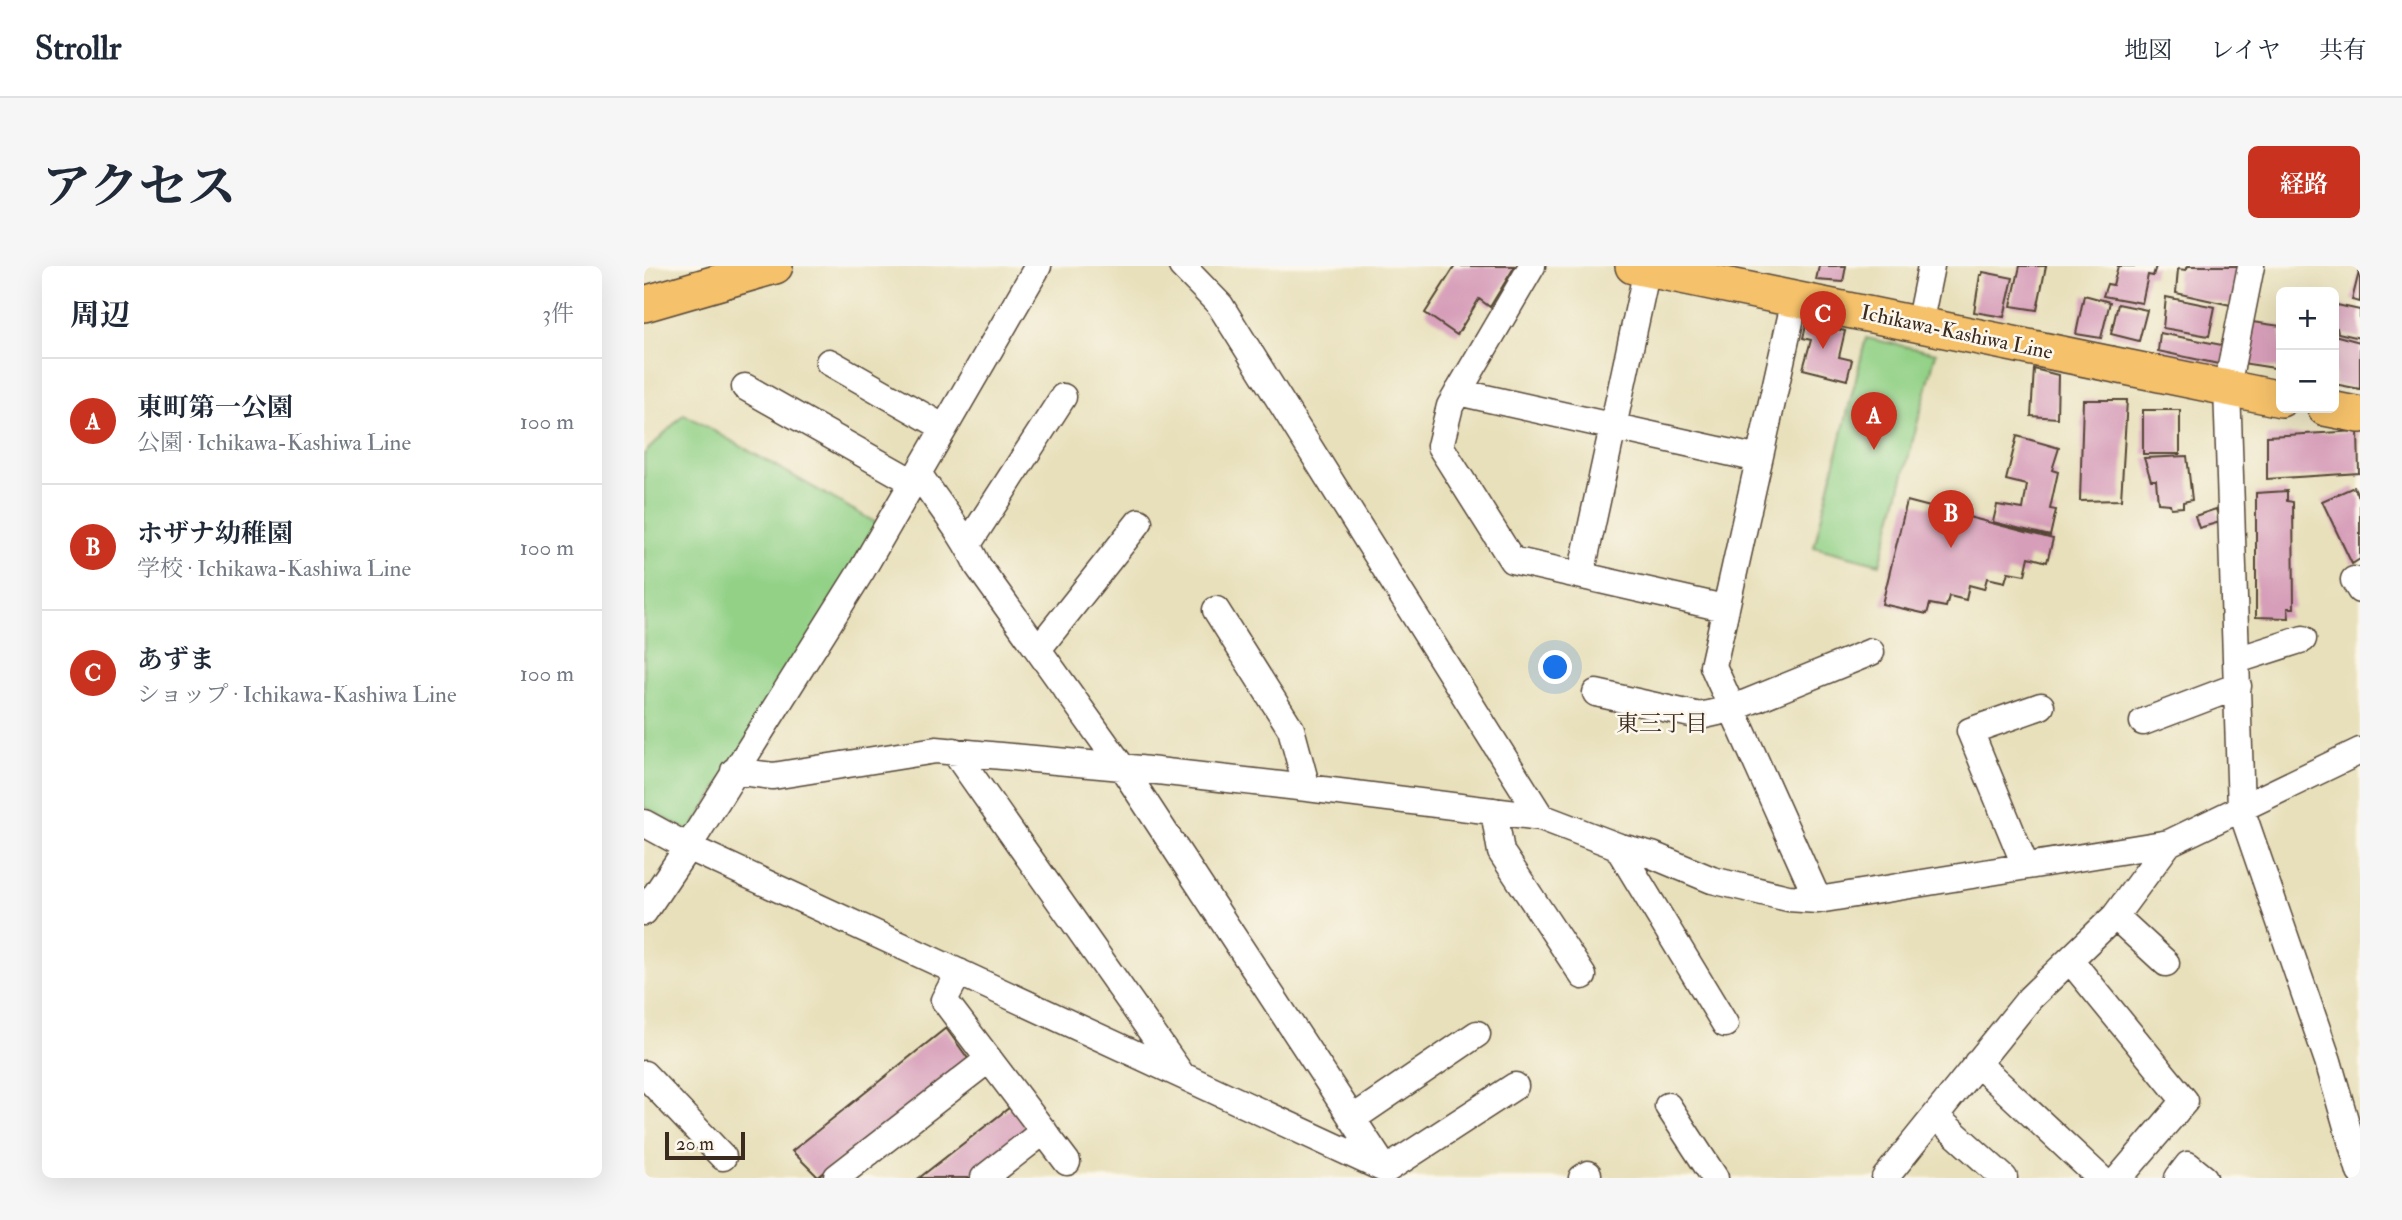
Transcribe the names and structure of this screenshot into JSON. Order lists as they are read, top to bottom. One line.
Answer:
{"streets":{"main road":["Ichikawa-Kashiwa Line"]},"districts":["東三丁目"],"scale_bar":"20 m","page":{"header":"Strollr","nav":["地図","レイヤ","共有"],"buttons":"経路","title":"アクセス","heading":["周辺","3件"],"map_buttons":["+","−"],"pins":["C","A","B"],"list":[{"mark":"A","name":"東町第一公園","note":"公園 · Ichikawa-Kashiwa Line","value":"100 m"},{"mark":"B","name":"ホザナ幼稚園","note":"学校 · Ichikawa-Kashiwa Line","value":"100 m"},{"mark":"C","name":"あずま","note":"ショップ · Ichikawa-Kashiwa Line","value":"100 m"}],"scale":"20 m"}}
